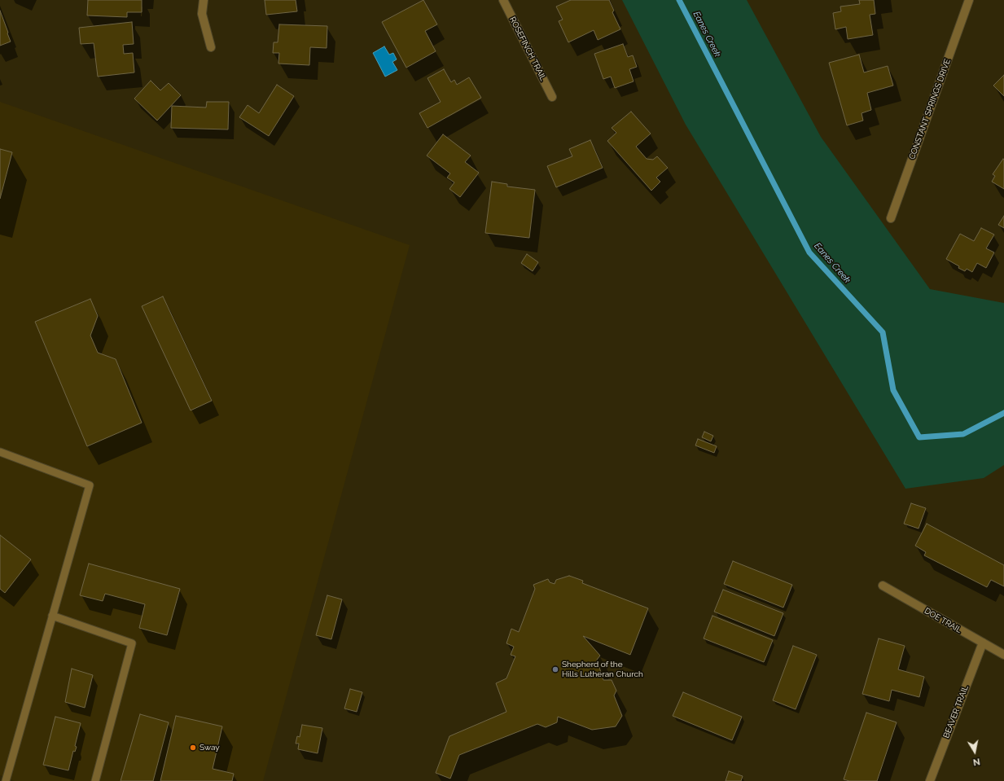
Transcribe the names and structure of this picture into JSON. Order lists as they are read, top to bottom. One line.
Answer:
{"streets":{"street":["ROSEFINCH TRAIL","CONSTANT SPRINGS DRIVE","DOE TRAIL","BEAVER TRAIL"]},"crossings":[["DOE TRAIL","BEAVER TRAIL"]],"water":["Eanes Creek"],"places":["Shepherd of the Hills Lutheran Church","Sway"],"north":"bottom"}
